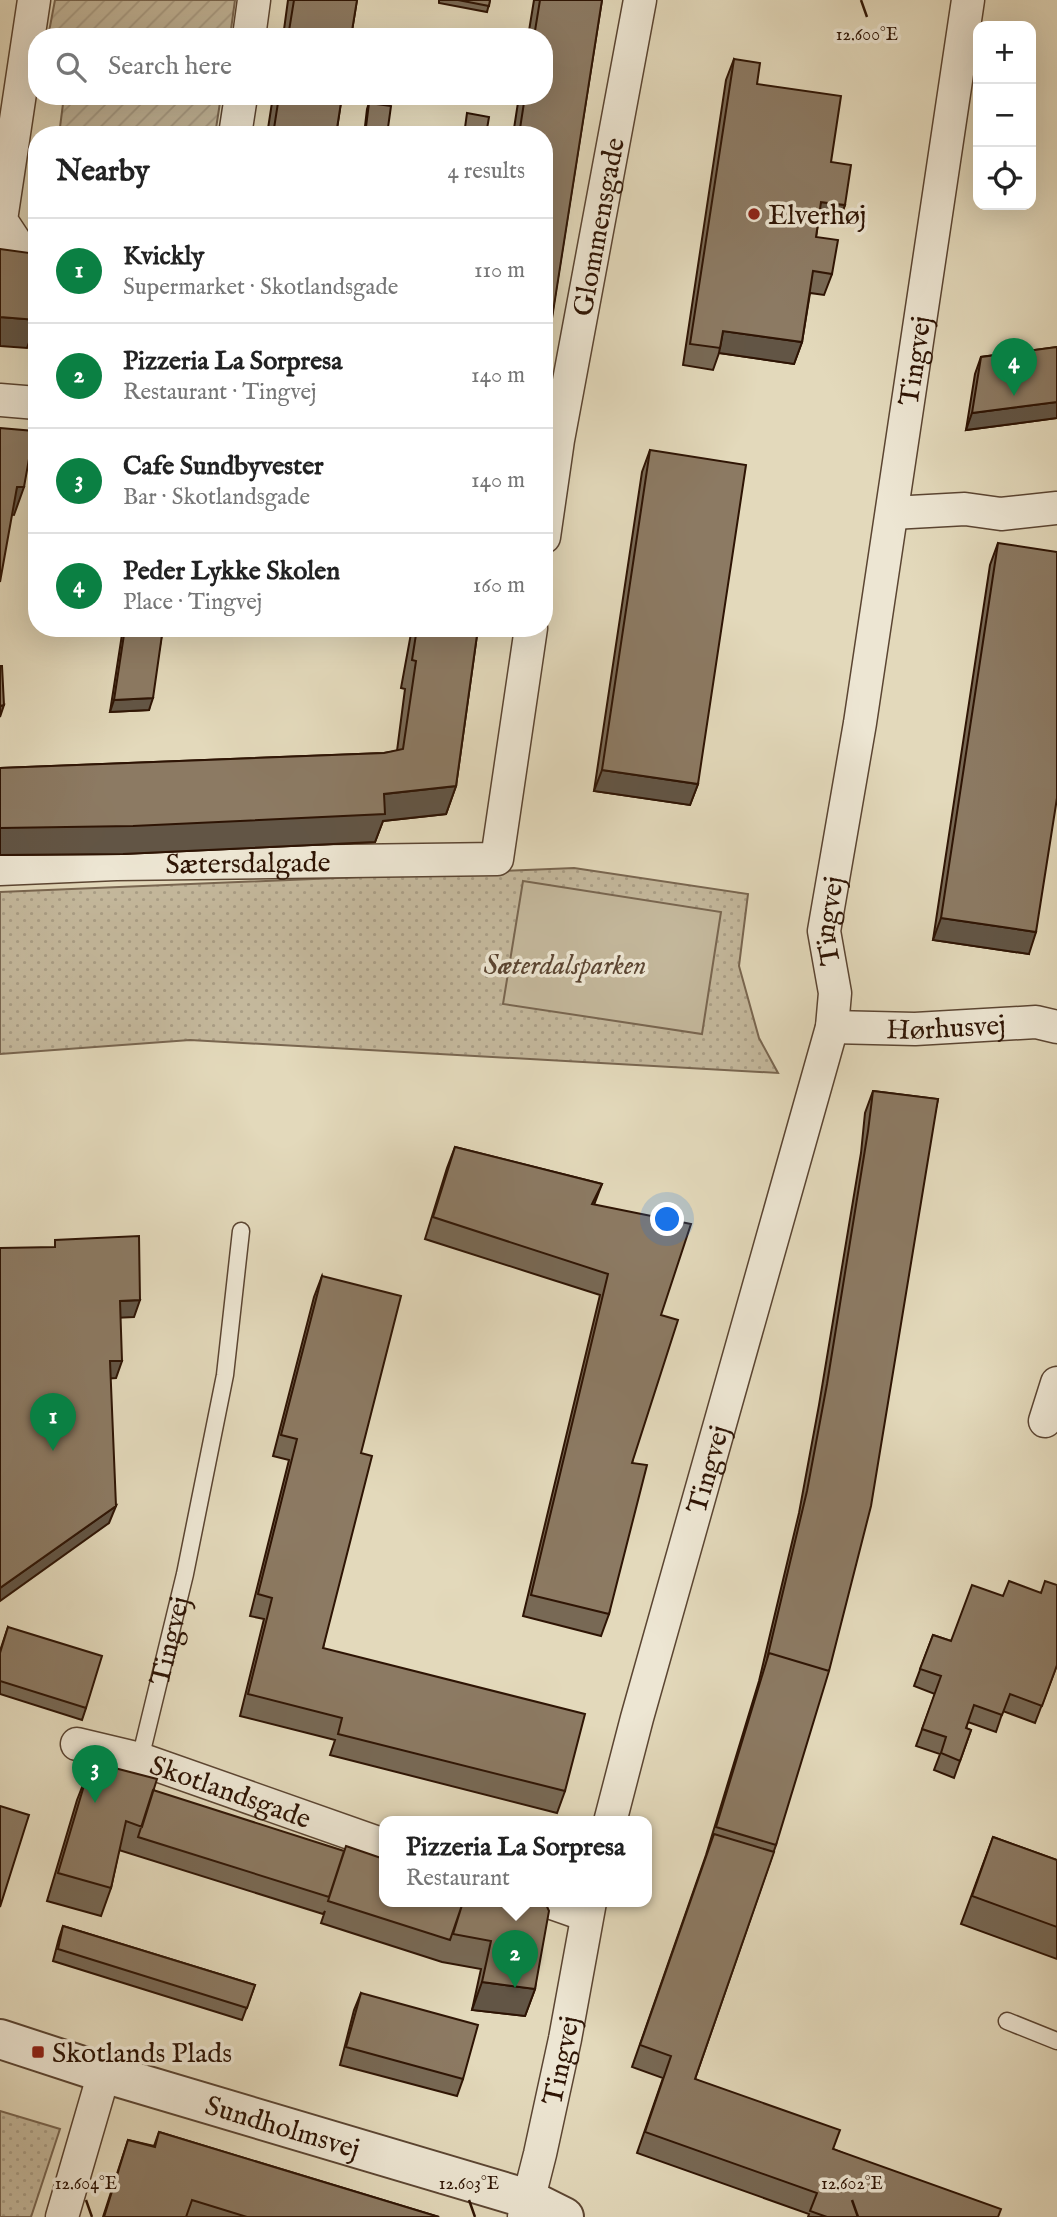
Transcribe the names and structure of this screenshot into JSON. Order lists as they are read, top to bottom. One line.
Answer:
{"streets":{"street":["Glommensgade","Tingvej","Sætersdalgade","Hørhusvej","Skotlandsgade","Sundholmsvej"]},"crossings":[["Tingvej","Hørhusvej"],["Tingvej","Skotlandsgade"],["Tingvej","Sundholmsvej"]],"parks":["Sæterdalsparken"],"places":{"other":["Elverhøj"],"transit":["Skotlands Plads"]},"page":{"map_buttons":["+","−"],"search":"Search here","heading":["Nearby","4 results"],"list":[{"mark":"1","name":"Kvickly","note":"Supermarket · Skotlandsgade","value":"110 m"},{"mark":"2","name":"Pizzeria La Sorpresa","note":"Restaurant · Tingvej","value":"140 m"},{"mark":"3","name":"Cafe Sundbyvester","note":"Bar · Skotlandsgade","value":"140 m"},{"mark":"4","name":"Peder Lykke Skolen","note":"Place · Tingvej","value":"160 m"}],"pins":["4","1","3","2"],"popup":["Pizzeria La Sorpresa","Restaurant"]},"coordinates":["12.600°E","12.604°E","12.603°E","12.602°E"]}
